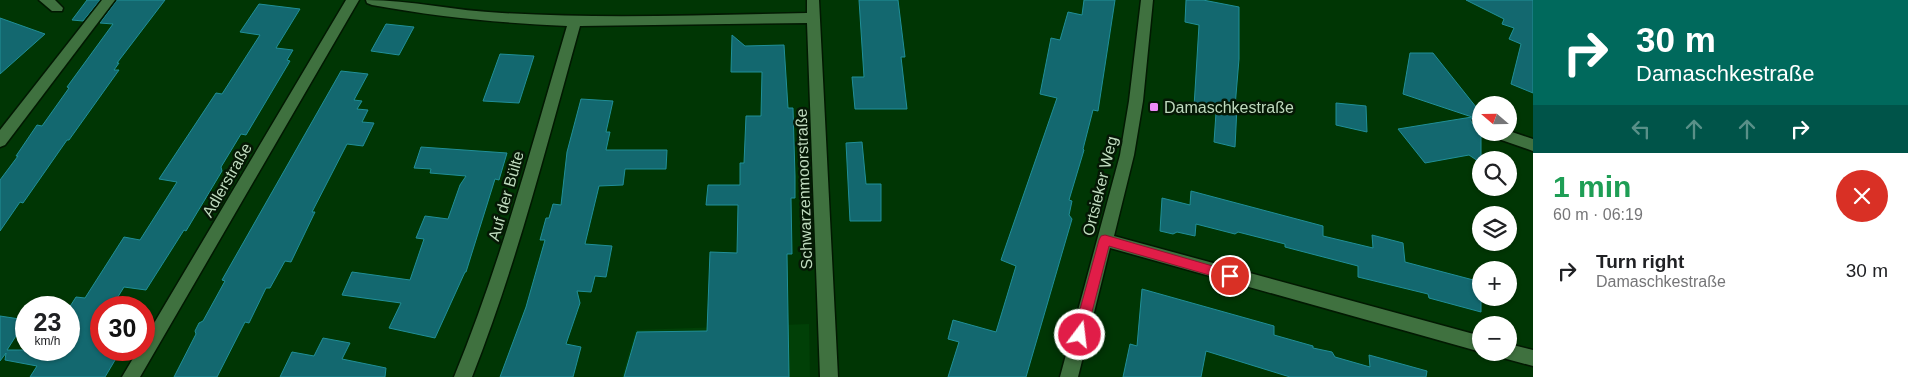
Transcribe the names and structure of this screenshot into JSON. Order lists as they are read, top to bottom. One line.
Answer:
{"streets":{"street":["Adlerstraße","Ortsieker Weg","Schwarzenmoorstraße","Auf der Bülte"]},"places":{"transit":["Damaschkestraße"]},"north":"left","page":{"turn":["30 m","Damaschkestraße"],"map_buttons":["+","−"],"heading":["1 min","60 m · 06:19"],"list":[{"name":"Turn right","note":"Damaschkestraße","value":"30 m"}],"speed":"23 km/h","limit":"30"}}
